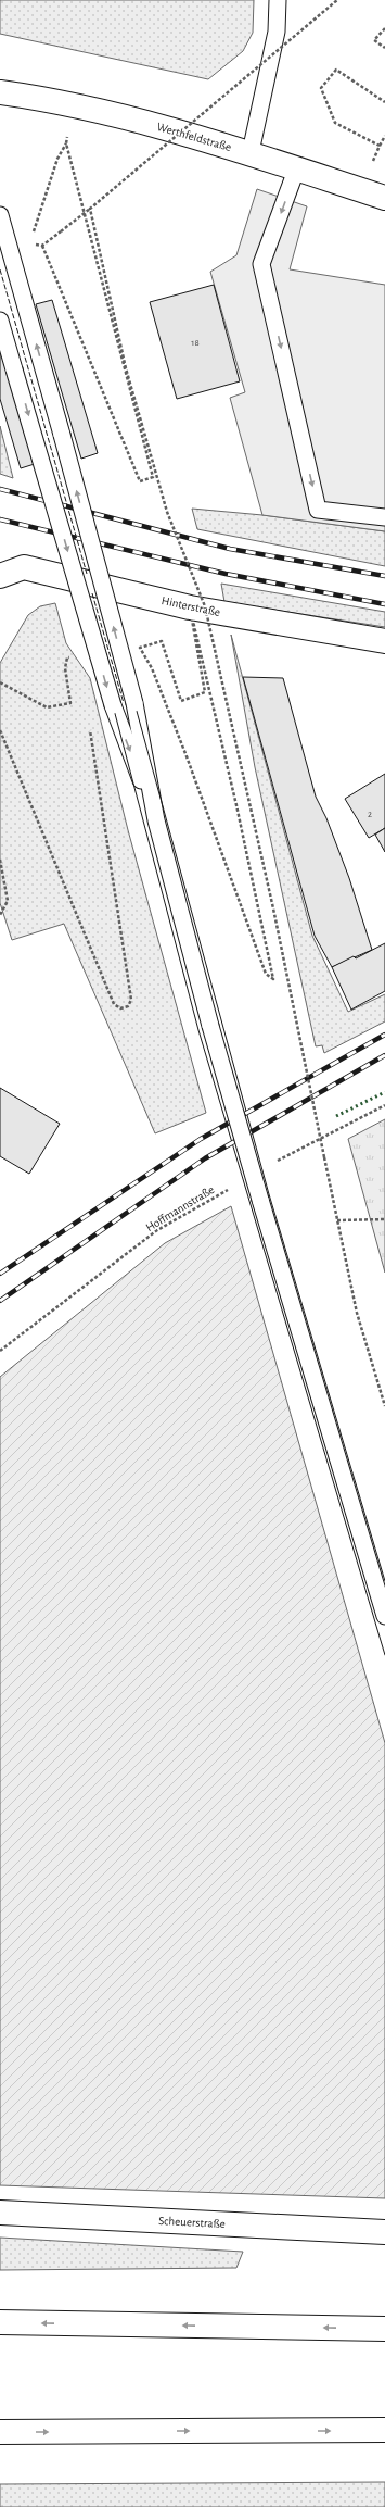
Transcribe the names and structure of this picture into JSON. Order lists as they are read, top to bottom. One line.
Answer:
{"streets":{"main road":["Werthfeldstraße","Hinterstraße","Scheuerstraße"],"path":["Hoffmannstraße"]},"house_numbers":["18","2"]}
